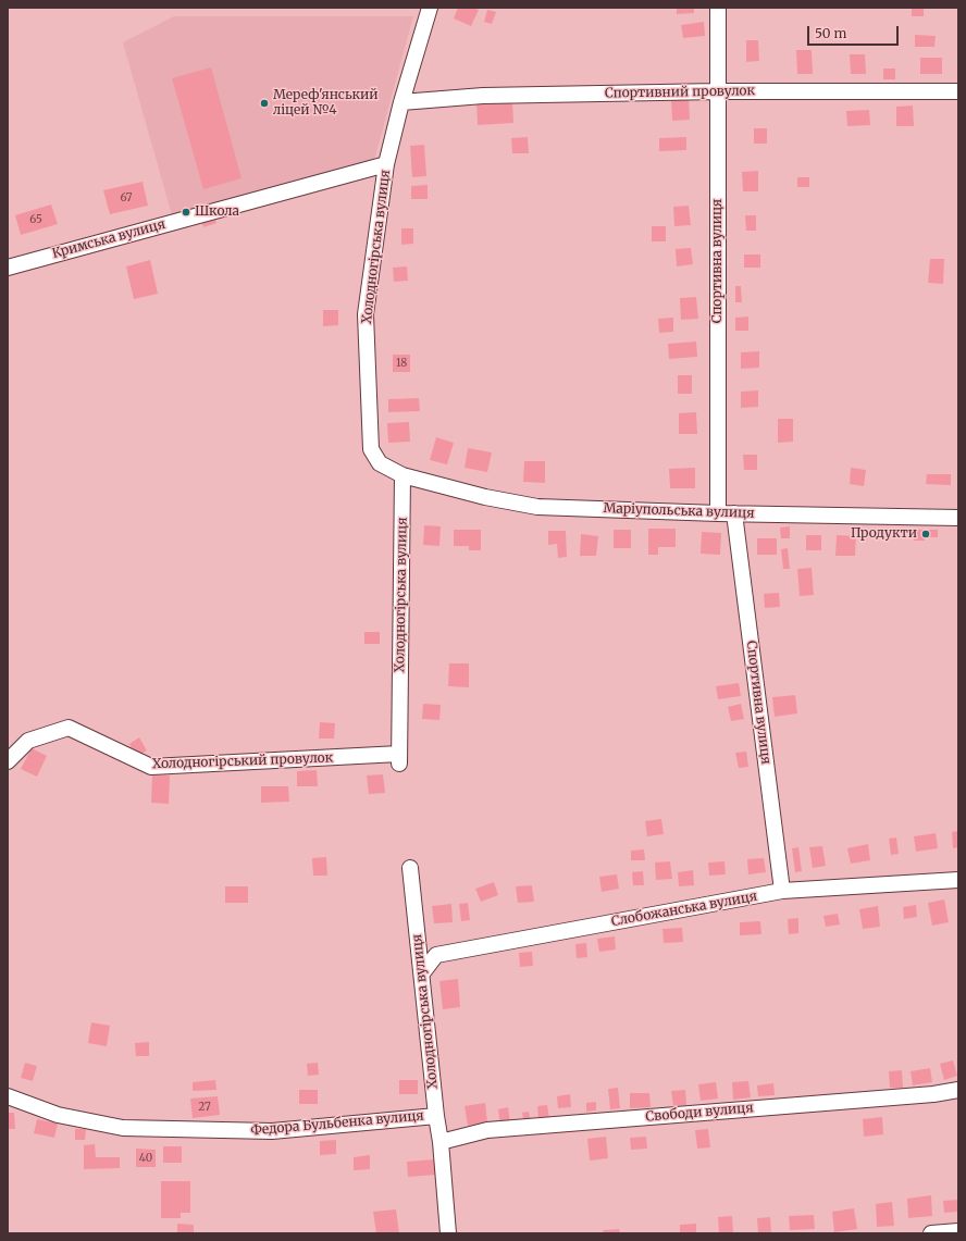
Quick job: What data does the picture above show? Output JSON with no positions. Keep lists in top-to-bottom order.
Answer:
{
  "streets": {
    "street": [
      "Спортивний провулок",
      "Кримська вулиця",
      "Холодногірська вулиця",
      "Спортивна вулиця",
      "Маріупольська вулиця",
      "Холодногірський провулок",
      "Слобожанська вулиця",
      "Свободи вулиця",
      "Федора Бульбенка вулиця"
    ]
  },
  "crossings": [
    ["Спортивний провулок", "Холодногірська вулиця"],
    ["Спортивний провулок", "Спортивна вулиця"],
    ["Кримська вулиця", "Холодногірська вулиця"],
    ["Холодногірська вулиця", "Маріупольська вулиця"],
    ["Холодногірська вулиця", "Холодногірський провулок"],
    ["Холодногірська вулиця", "Слобожанська вулиця"],
    ["Холодногірська вулиця", "Свободи вулиця"],
    ["Холодногірська вулиця", "Федора Бульбенка вулиця"],
    ["Спортивна вулиця", "Маріупольська вулиця"],
    ["Спортивна вулиця", "Слобожанська вулиця"]
  ],
  "places": ["Мереф'янський ліцей №4", "Школа", "Продукти"],
  "house_numbers": [
    "67",
    "65",
    "18",
    "27",
    "40"
  ],
  "scale_bar": "50 m"
}
